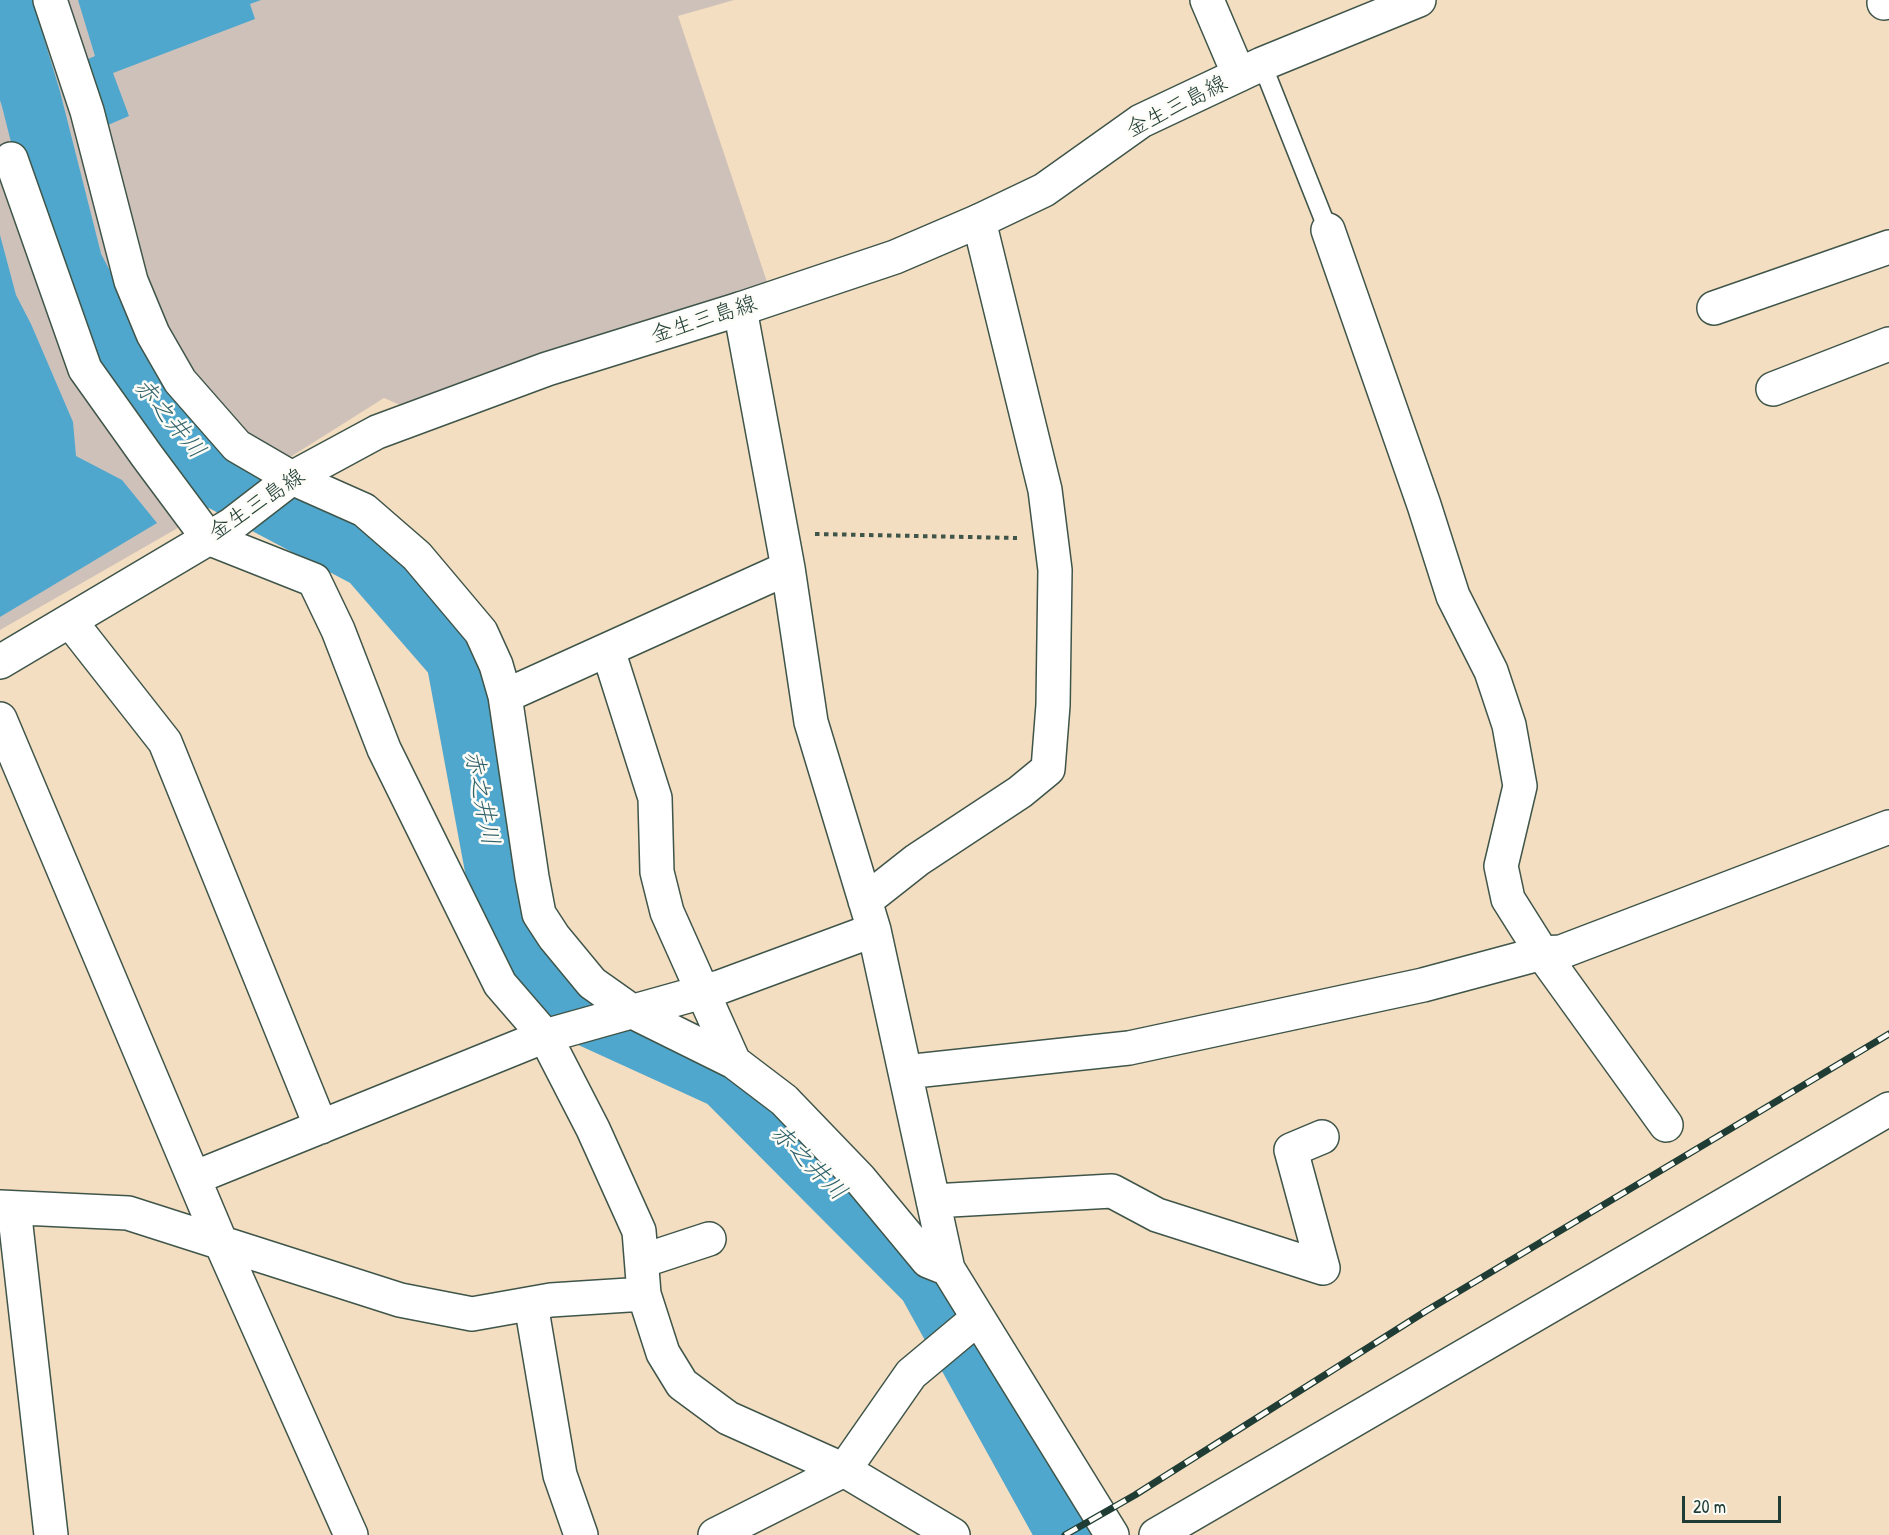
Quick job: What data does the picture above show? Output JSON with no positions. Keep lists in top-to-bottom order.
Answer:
{
  "streets": {
    "street": ["金生三島線"]
  },
  "water": ["赤之井川"],
  "scale_bar": "20 m"
}
